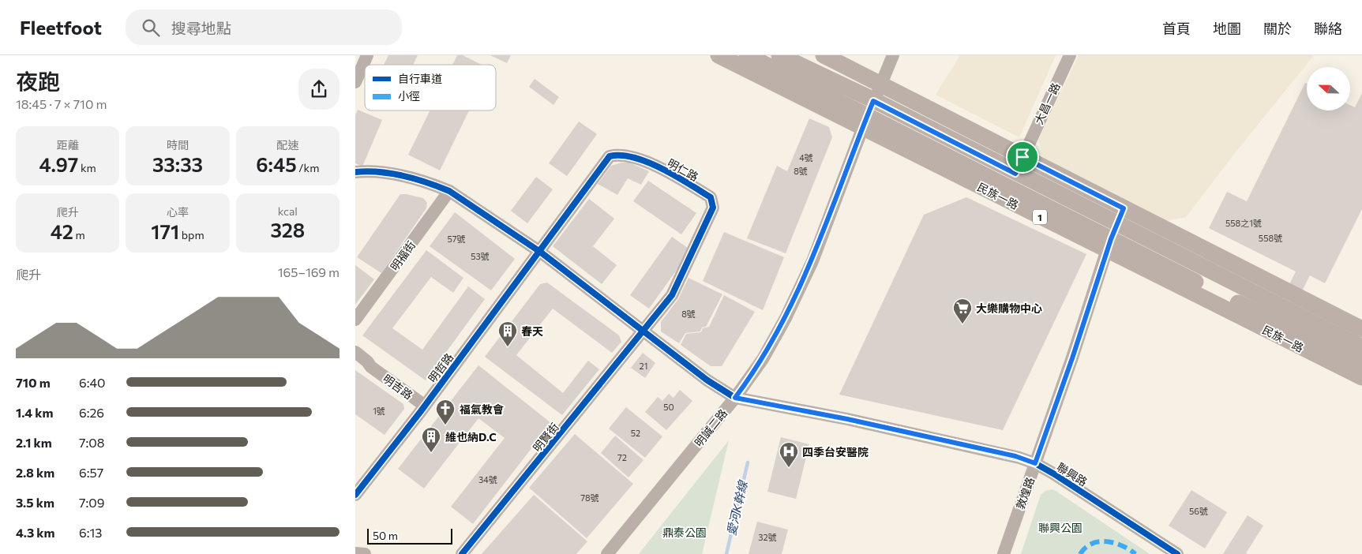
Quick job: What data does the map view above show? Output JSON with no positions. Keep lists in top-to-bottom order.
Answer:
{
  "streets": {
    "main road": ["民族一路", "1"],
    "street": [
      "大昌一路",
      "明仁路",
      "明福街",
      "明哲路",
      "明吉路",
      "明誠二路",
      "明賢街",
      "聯興路",
      "敦煌路"
    ]
  },
  "crossings": [
    ["大昌一路", "民族一路"],
    ["明仁路", "明哲路"],
    ["明仁路", "明賢街"],
    ["民族一路", "明誠二路"],
    ["民族一路", "敦煌路"],
    ["明哲路", "明吉路"],
    ["明誠二路", "聯興路"],
    ["聯興路", "敦煌路"]
  ],
  "water": ["愛河K幹線"],
  "parks": ["聯興公園", "鼎泰公園"],
  "places": {
    "supermarket": ["大樂購物中心"],
    "building": ["春天", "維也納D.C"],
    "church": ["福氣教會"],
    "hospital": ["四季台安醫院"]
  },
  "house_numbers": [
    "4號",
    "8號",
    "558之1號",
    "558號",
    "57號",
    "53號",
    "8號",
    "21",
    "50",
    "1號",
    "52",
    "72",
    "34號",
    "78號",
    "56號",
    "32號"
  ],
  "legend": ["自行車道", "小徑"],
  "scale_bar": "50 m",
  "north": "left",
  "page": {
    "header": "Fleetfoot",
    "search": "搜尋地點",
    "nav": [
      "首頁",
      "地圖",
      "關於",
      "聯絡"
    ],
    "heading": ["夜跑", "18:45 · 7 × 710 m"],
    "stats": [
      ["距離", "4.97 km"],
      ["時間", "33:33"],
      ["配速", "6:45 /km"],
      ["爬升", "42 m"],
      ["心率", "171 bpm"],
      ["kcal", "328"]
    ],
    "chart": ["爬升", "165–169 m"],
    "list": [
      {
        "name": "710 m",
        "note": "6:40"
      },
      {
        "name": "1.4 km",
        "note": "6:26"
      },
      {
        "name": "2.1 km",
        "note": "7:08"
      },
      {
        "name": "2.8 km",
        "note": "6:57"
      },
      {
        "name": "3.5 km",
        "note": "7:09"
      },
      {
        "name": "4.3 km",
        "note": "6:13"
      }
    ],
    "scale": "50 m"
  }
}
